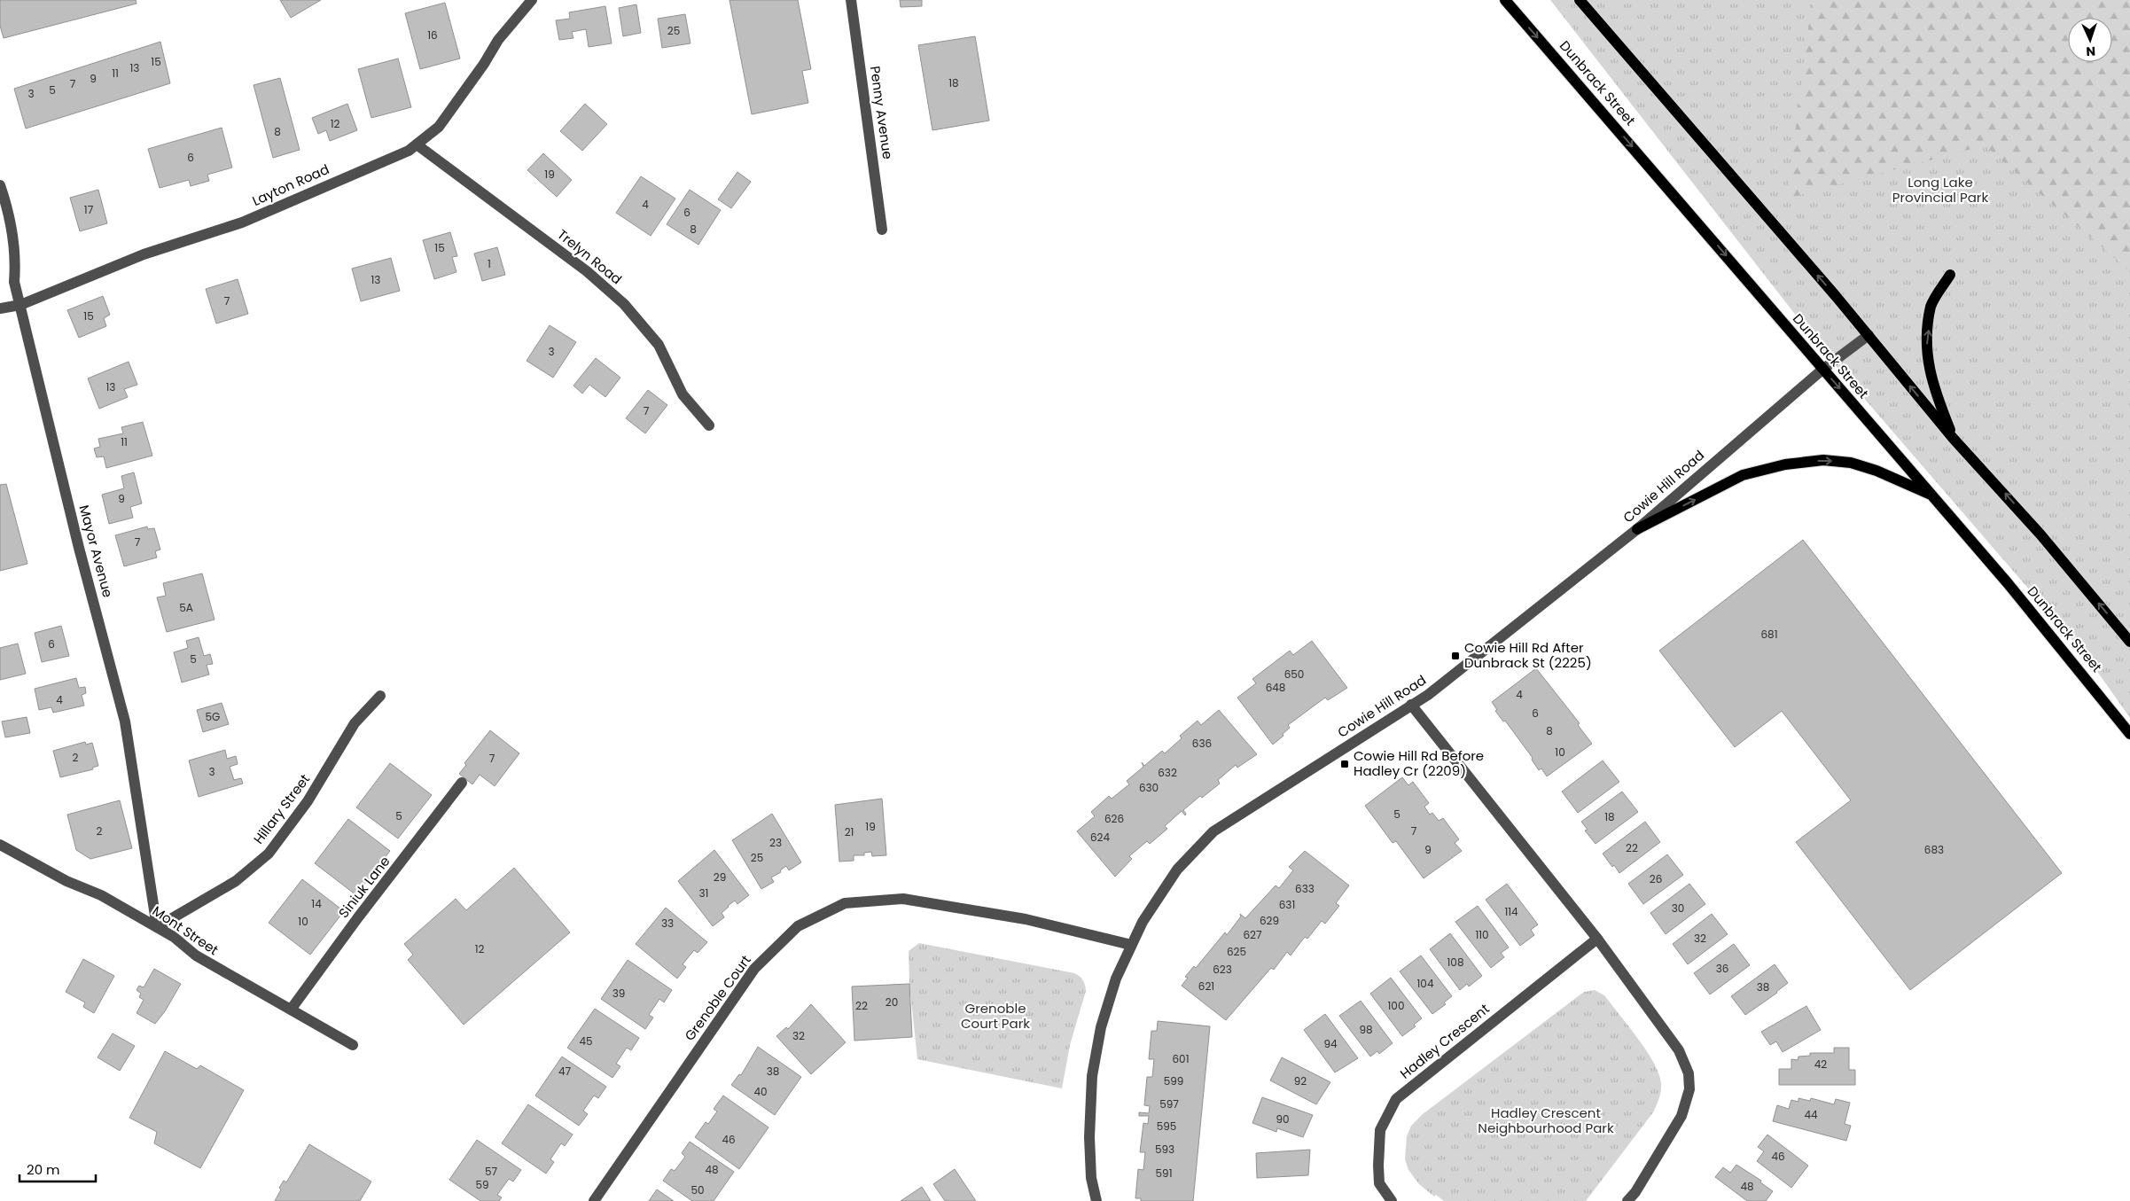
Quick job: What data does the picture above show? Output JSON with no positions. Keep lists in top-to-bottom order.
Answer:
{
  "streets": {
    "main road": ["Dunbrack Street"],
    "street": [
      "Penny Avenue",
      "Layton Road",
      "Trelyn Road",
      "Cowie Hill Road",
      "Mayor Avenue",
      "Hillary Street",
      "Siniuk Lane",
      "Mont Street",
      "Grenoble Court",
      "Hadley Crescent"
    ]
  },
  "crossings": [
    ["Dunbrack Street", "Cowie Hill Road"],
    ["Layton Road", "Trelyn Road"],
    ["Layton Road", "Mayor Avenue"],
    ["Cowie Hill Road", "Grenoble Court"],
    ["Mayor Avenue", "Hillary Street"],
    ["Mayor Avenue", "Mont Street"],
    ["Hillary Street", "Mont Street"],
    ["Siniuk Lane", "Mont Street"]
  ],
  "parks": ["Long Lake Provincial Park", "Grenoble Court Park", "Hadley Crescent Neighbourhood Park"],
  "places": {
    "transit": ["Cowie Hill Rd After Dunbrack St (2225)", "Cowie Hill Rd Before Hadley Cr (2209)"]
  },
  "house_numbers": [
    "25",
    "16",
    "15",
    "13",
    "11",
    "9",
    "18",
    "7",
    "5",
    "3",
    "12",
    "8",
    "6",
    "19",
    "4",
    "17",
    "6",
    "8",
    "15",
    "1",
    "13",
    "7",
    "15",
    "3",
    "13",
    "7",
    "11",
    "9",
    "7",
    "5A",
    "681",
    "6",
    "5",
    "650",
    "648",
    "4",
    "4",
    "6",
    "5G",
    "8",
    "636",
    "10",
    "2",
    "7",
    "3",
    "632",
    "630",
    "5",
    "5",
    "18",
    "626",
    "19",
    "2",
    "7",
    "21",
    "624",
    "23",
    "22",
    "9",
    "683",
    "25",
    "29",
    "26",
    "633",
    "31",
    "14",
    "631",
    "30",
    "114",
    "629",
    "10",
    "33",
    "627",
    "110",
    "32",
    "12",
    "625",
    "108",
    "36",
    "623",
    "104",
    "621",
    "38",
    "39",
    "20",
    "22",
    "100",
    "98",
    "32",
    "45",
    "94",
    "601",
    "42",
    "47",
    "38",
    "599",
    "92",
    "40",
    "597",
    "44",
    "90",
    "595",
    "46",
    "593",
    "46",
    "48",
    "57",
    "591",
    "59",
    "48",
    "50"
  ],
  "scale_bar": "20 m",
  "north": "bottom"
}
